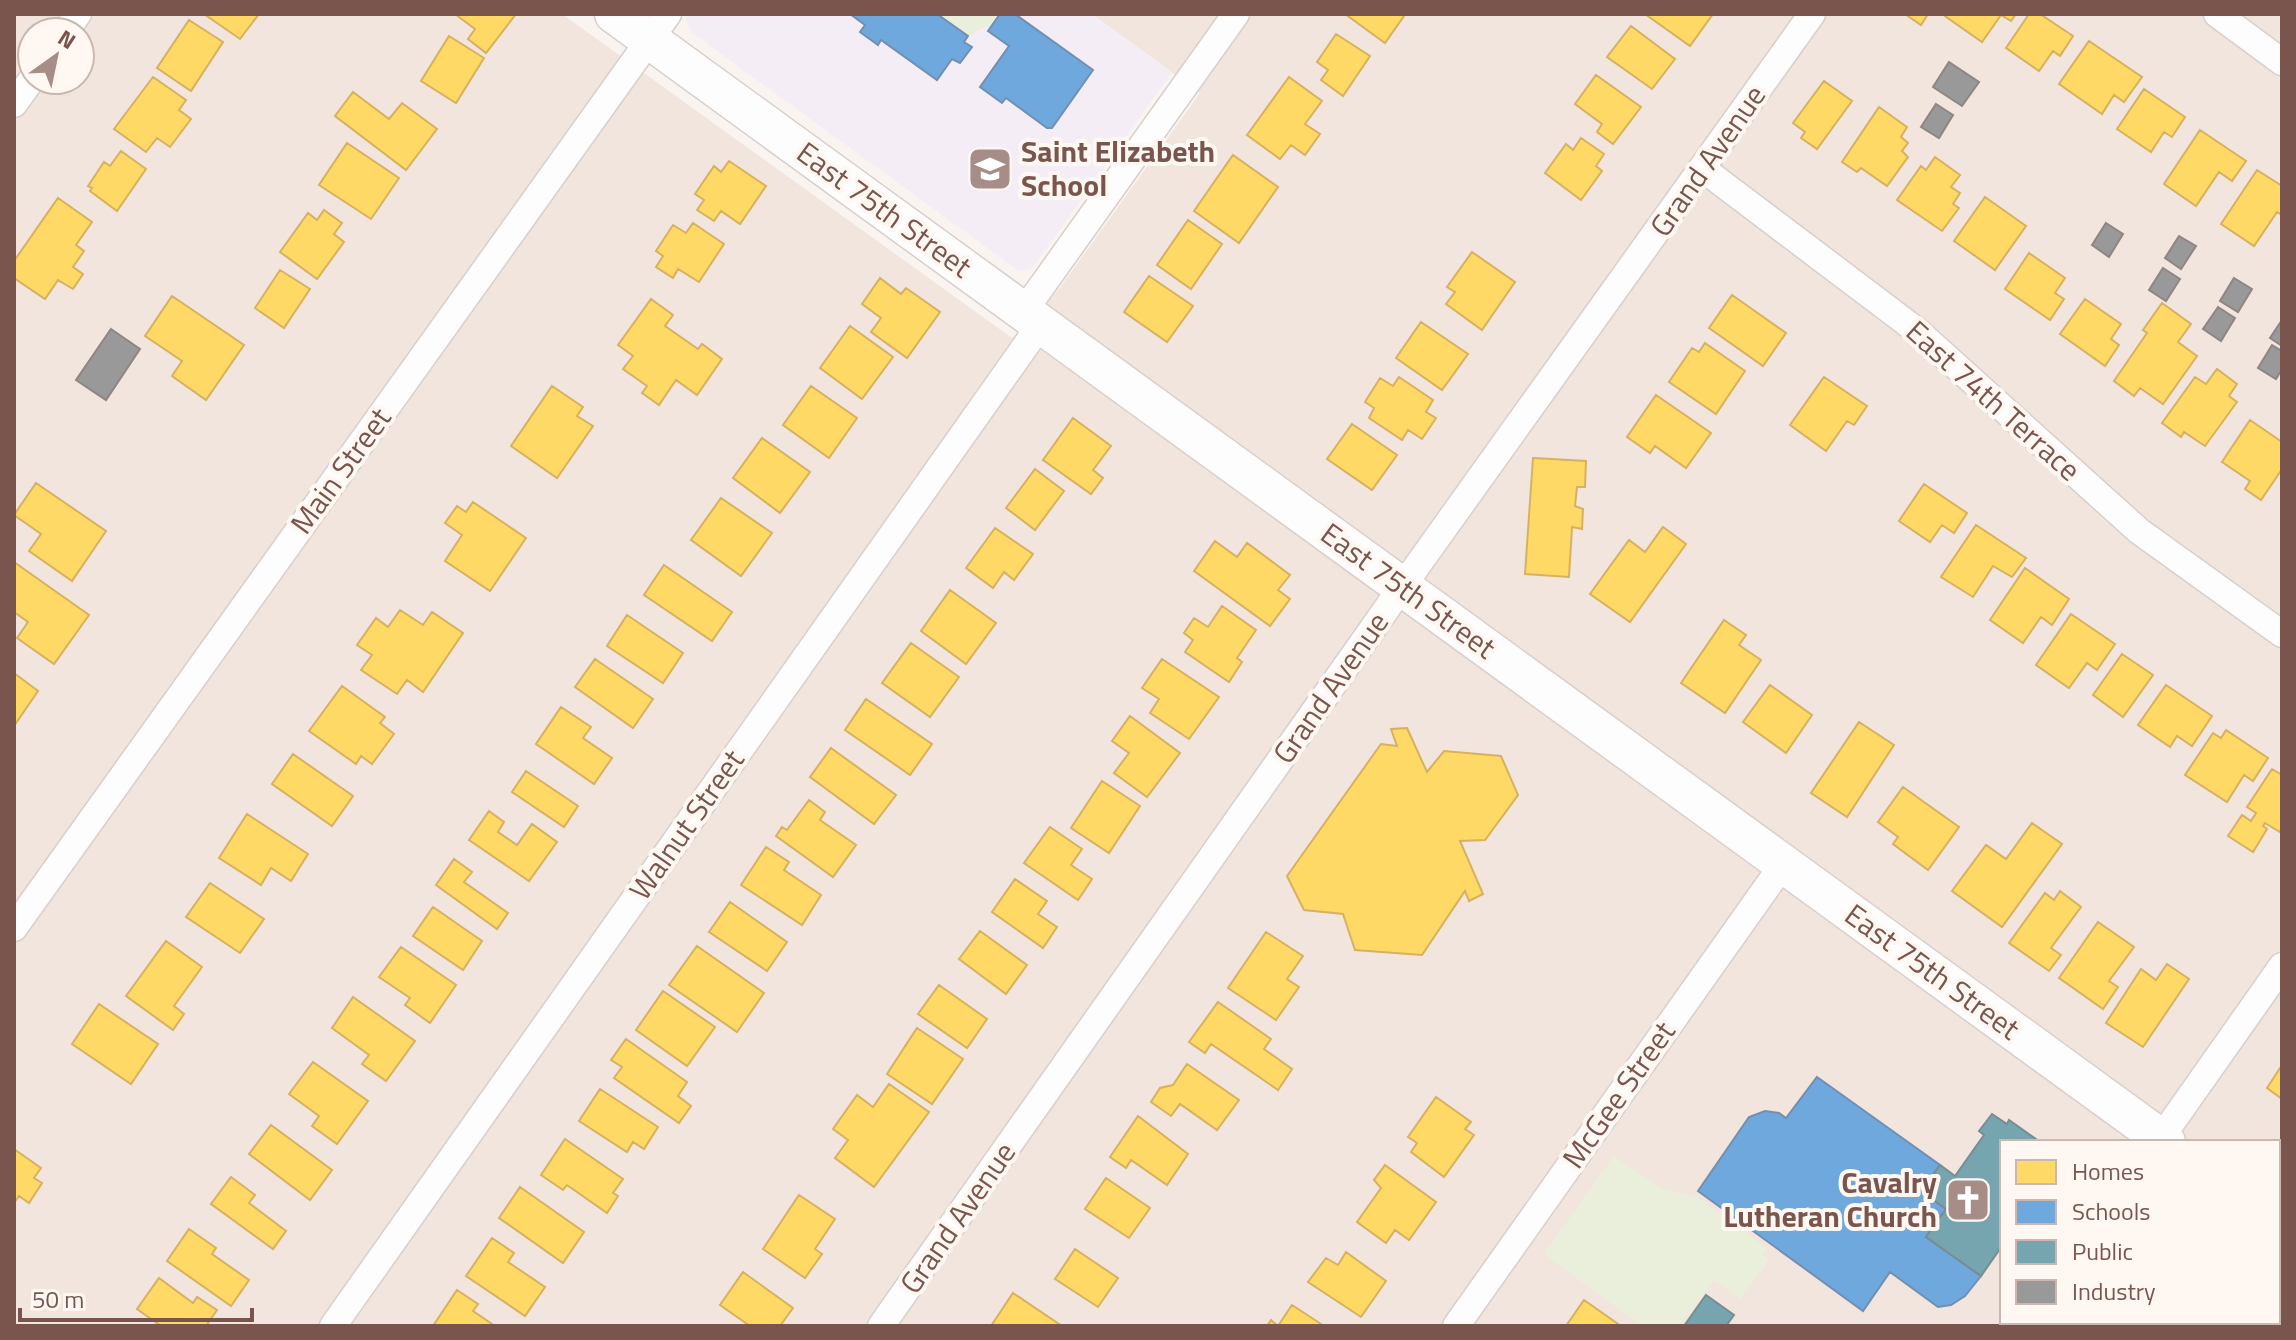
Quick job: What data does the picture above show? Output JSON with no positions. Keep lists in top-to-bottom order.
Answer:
{
  "streets": {
    "main road": ["East 75th Street"],
    "street": [
      "Grand Avenue",
      "East 74th Terrace",
      "Main Street",
      "Walnut Street",
      "McGee Street"
    ]
  },
  "crossings": [
    ["Grand Avenue", "East 75th Street"],
    ["Grand Avenue", "East 74th Terrace"],
    ["East 75th Street", "Main Street"],
    ["East 75th Street", "Walnut Street"],
    ["East 75th Street", "McGee Street"]
  ],
  "places": {
    "school or university": ["Saint Elizabeth School"],
    "church": ["Cavalry Lutheran Church"]
  },
  "legend": [
    "Homes",
    "Schools",
    "Public",
    "Industry"
  ],
  "scale_bar": "50 m",
  "north": "top right"
}
